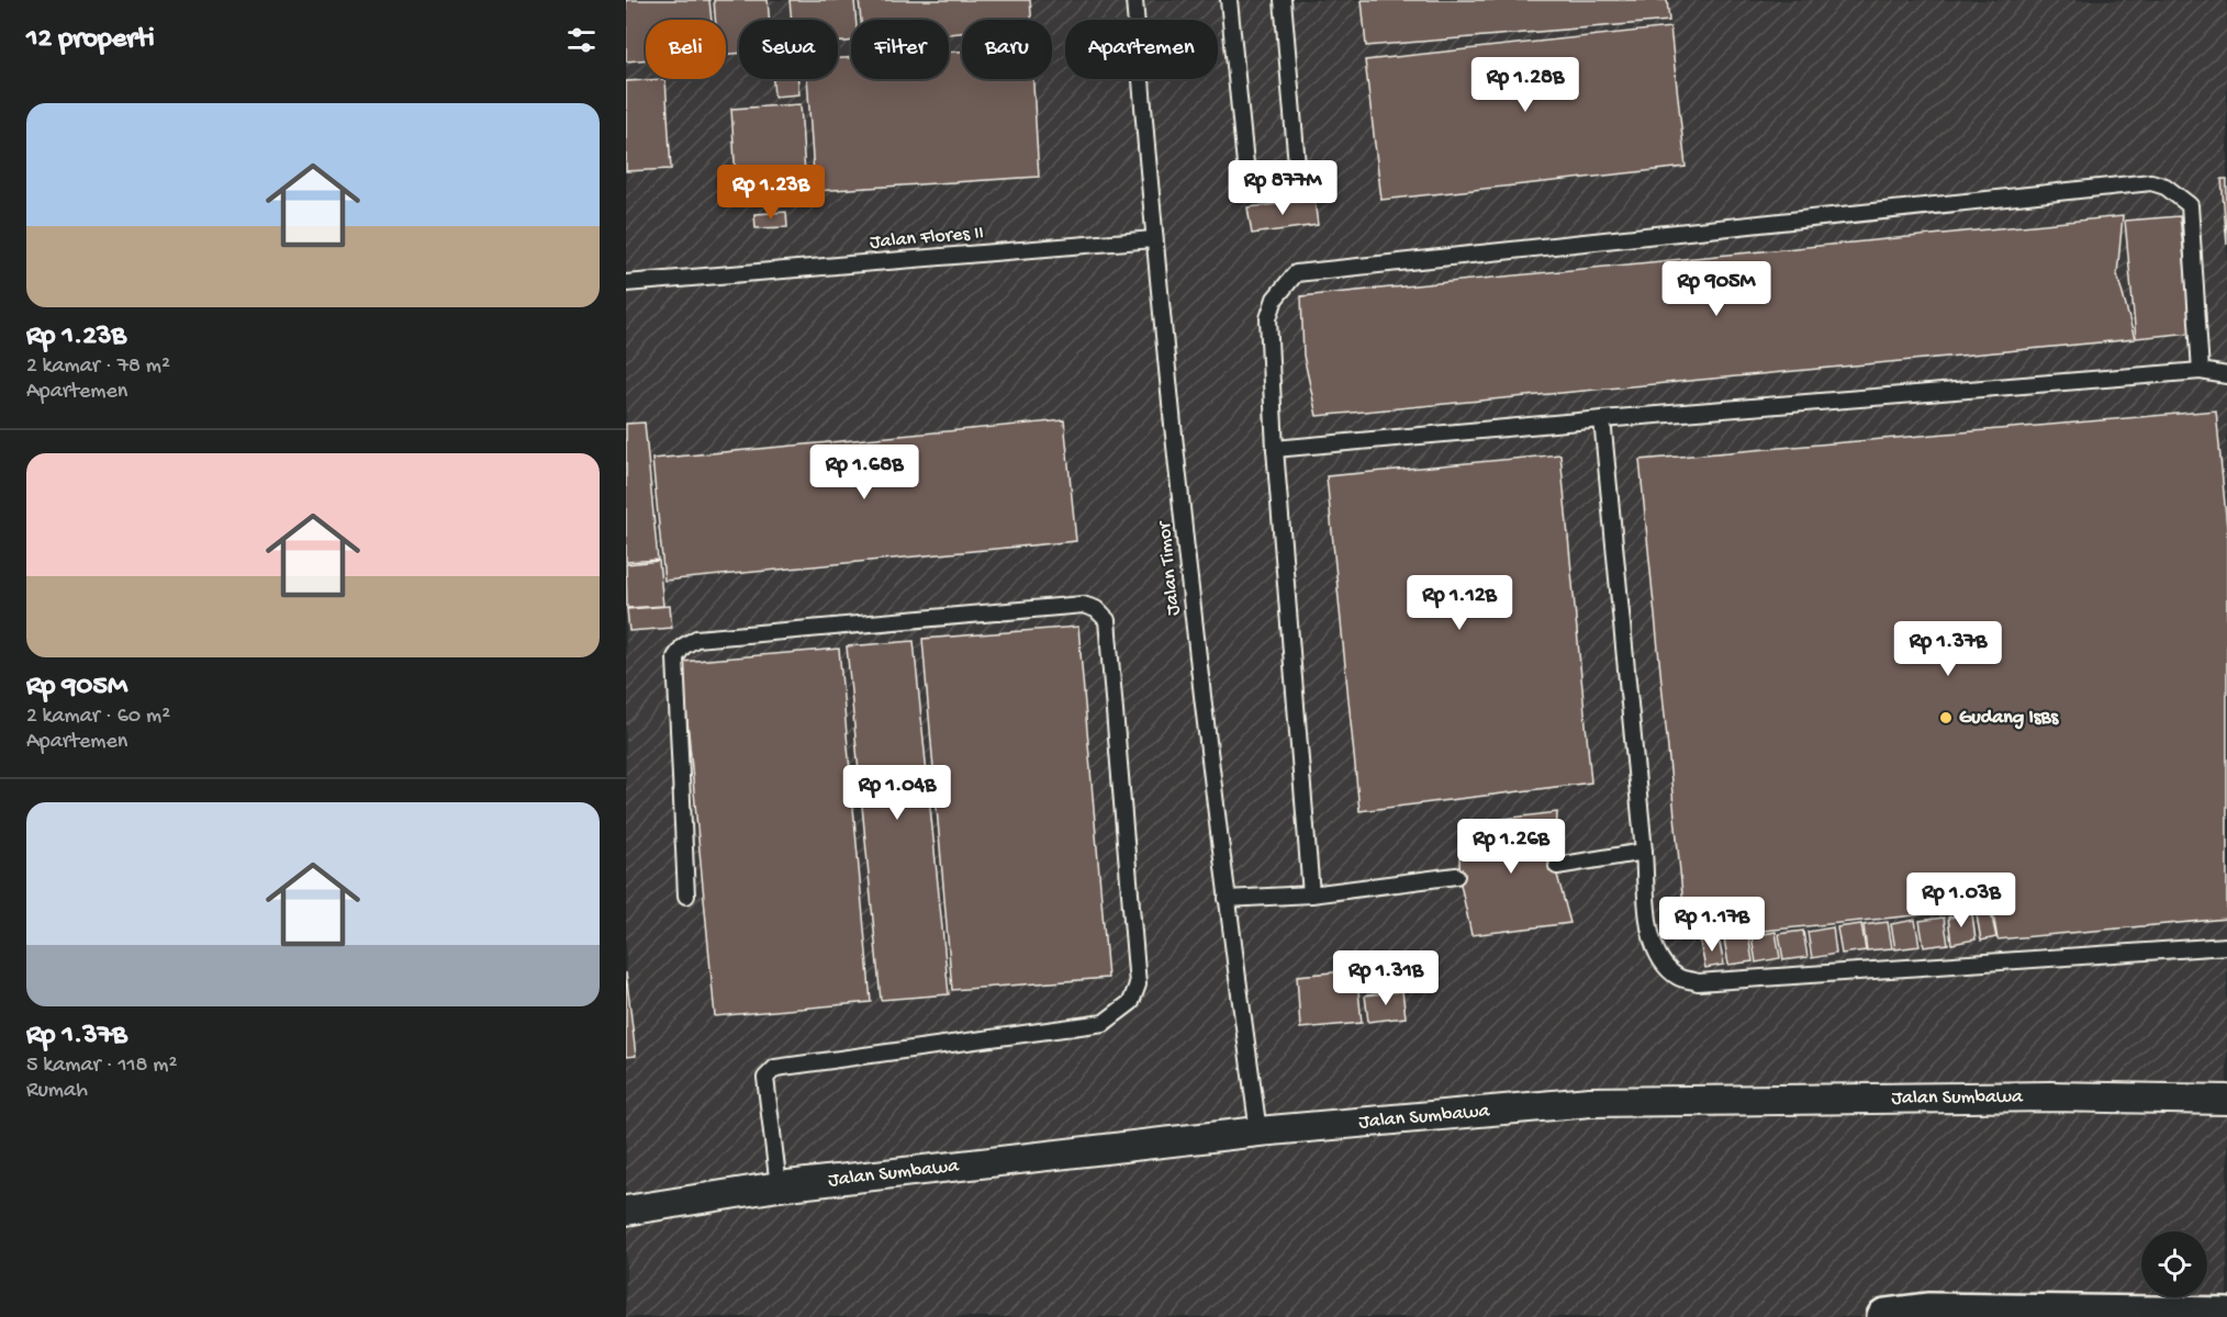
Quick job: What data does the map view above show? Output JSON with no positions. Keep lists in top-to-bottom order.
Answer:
{
  "streets": {
    "street": ["Jalan Sumbawa"],
    "lane": ["Jalan Flores II", "Jalan Timor"]
  },
  "crossings": [
    ["Jalan Flores II", "Jalan Timor"],
    ["Jalan Timor", "Jalan Sumbawa"]
  ],
  "places": ["Gudang IsBs"],
  "page": {
    "heading": "12 properti",
    "chip": [
      "Beli",
      "Sewa",
      "Filter",
      "Baru",
      "Apartemen"
    ],
    "price": [
      "Rp 1.28B",
      "Rp 877M",
      "Rp 1.23B",
      "Rp 905M",
      "Rp 1.68B",
      "Rp 1.12B",
      "Rp 1.37B",
      "Rp 1.04B",
      "Rp 1.26B",
      "Rp 1.03B",
      "Rp 1.17B",
      "Rp 1.31B"
    ],
    "list": [
      {
        "name": "Rp 1.23B",
        "note": "2 kamar · 78 m² · Apartemen"
      },
      {
        "name": "Rp 905M",
        "note": "2 kamar · 60 m² · Apartemen"
      },
      {
        "name": "Rp 1.37B",
        "note": "5 kamar · 118 m² · Rumah"
      }
    ]
  }
}
